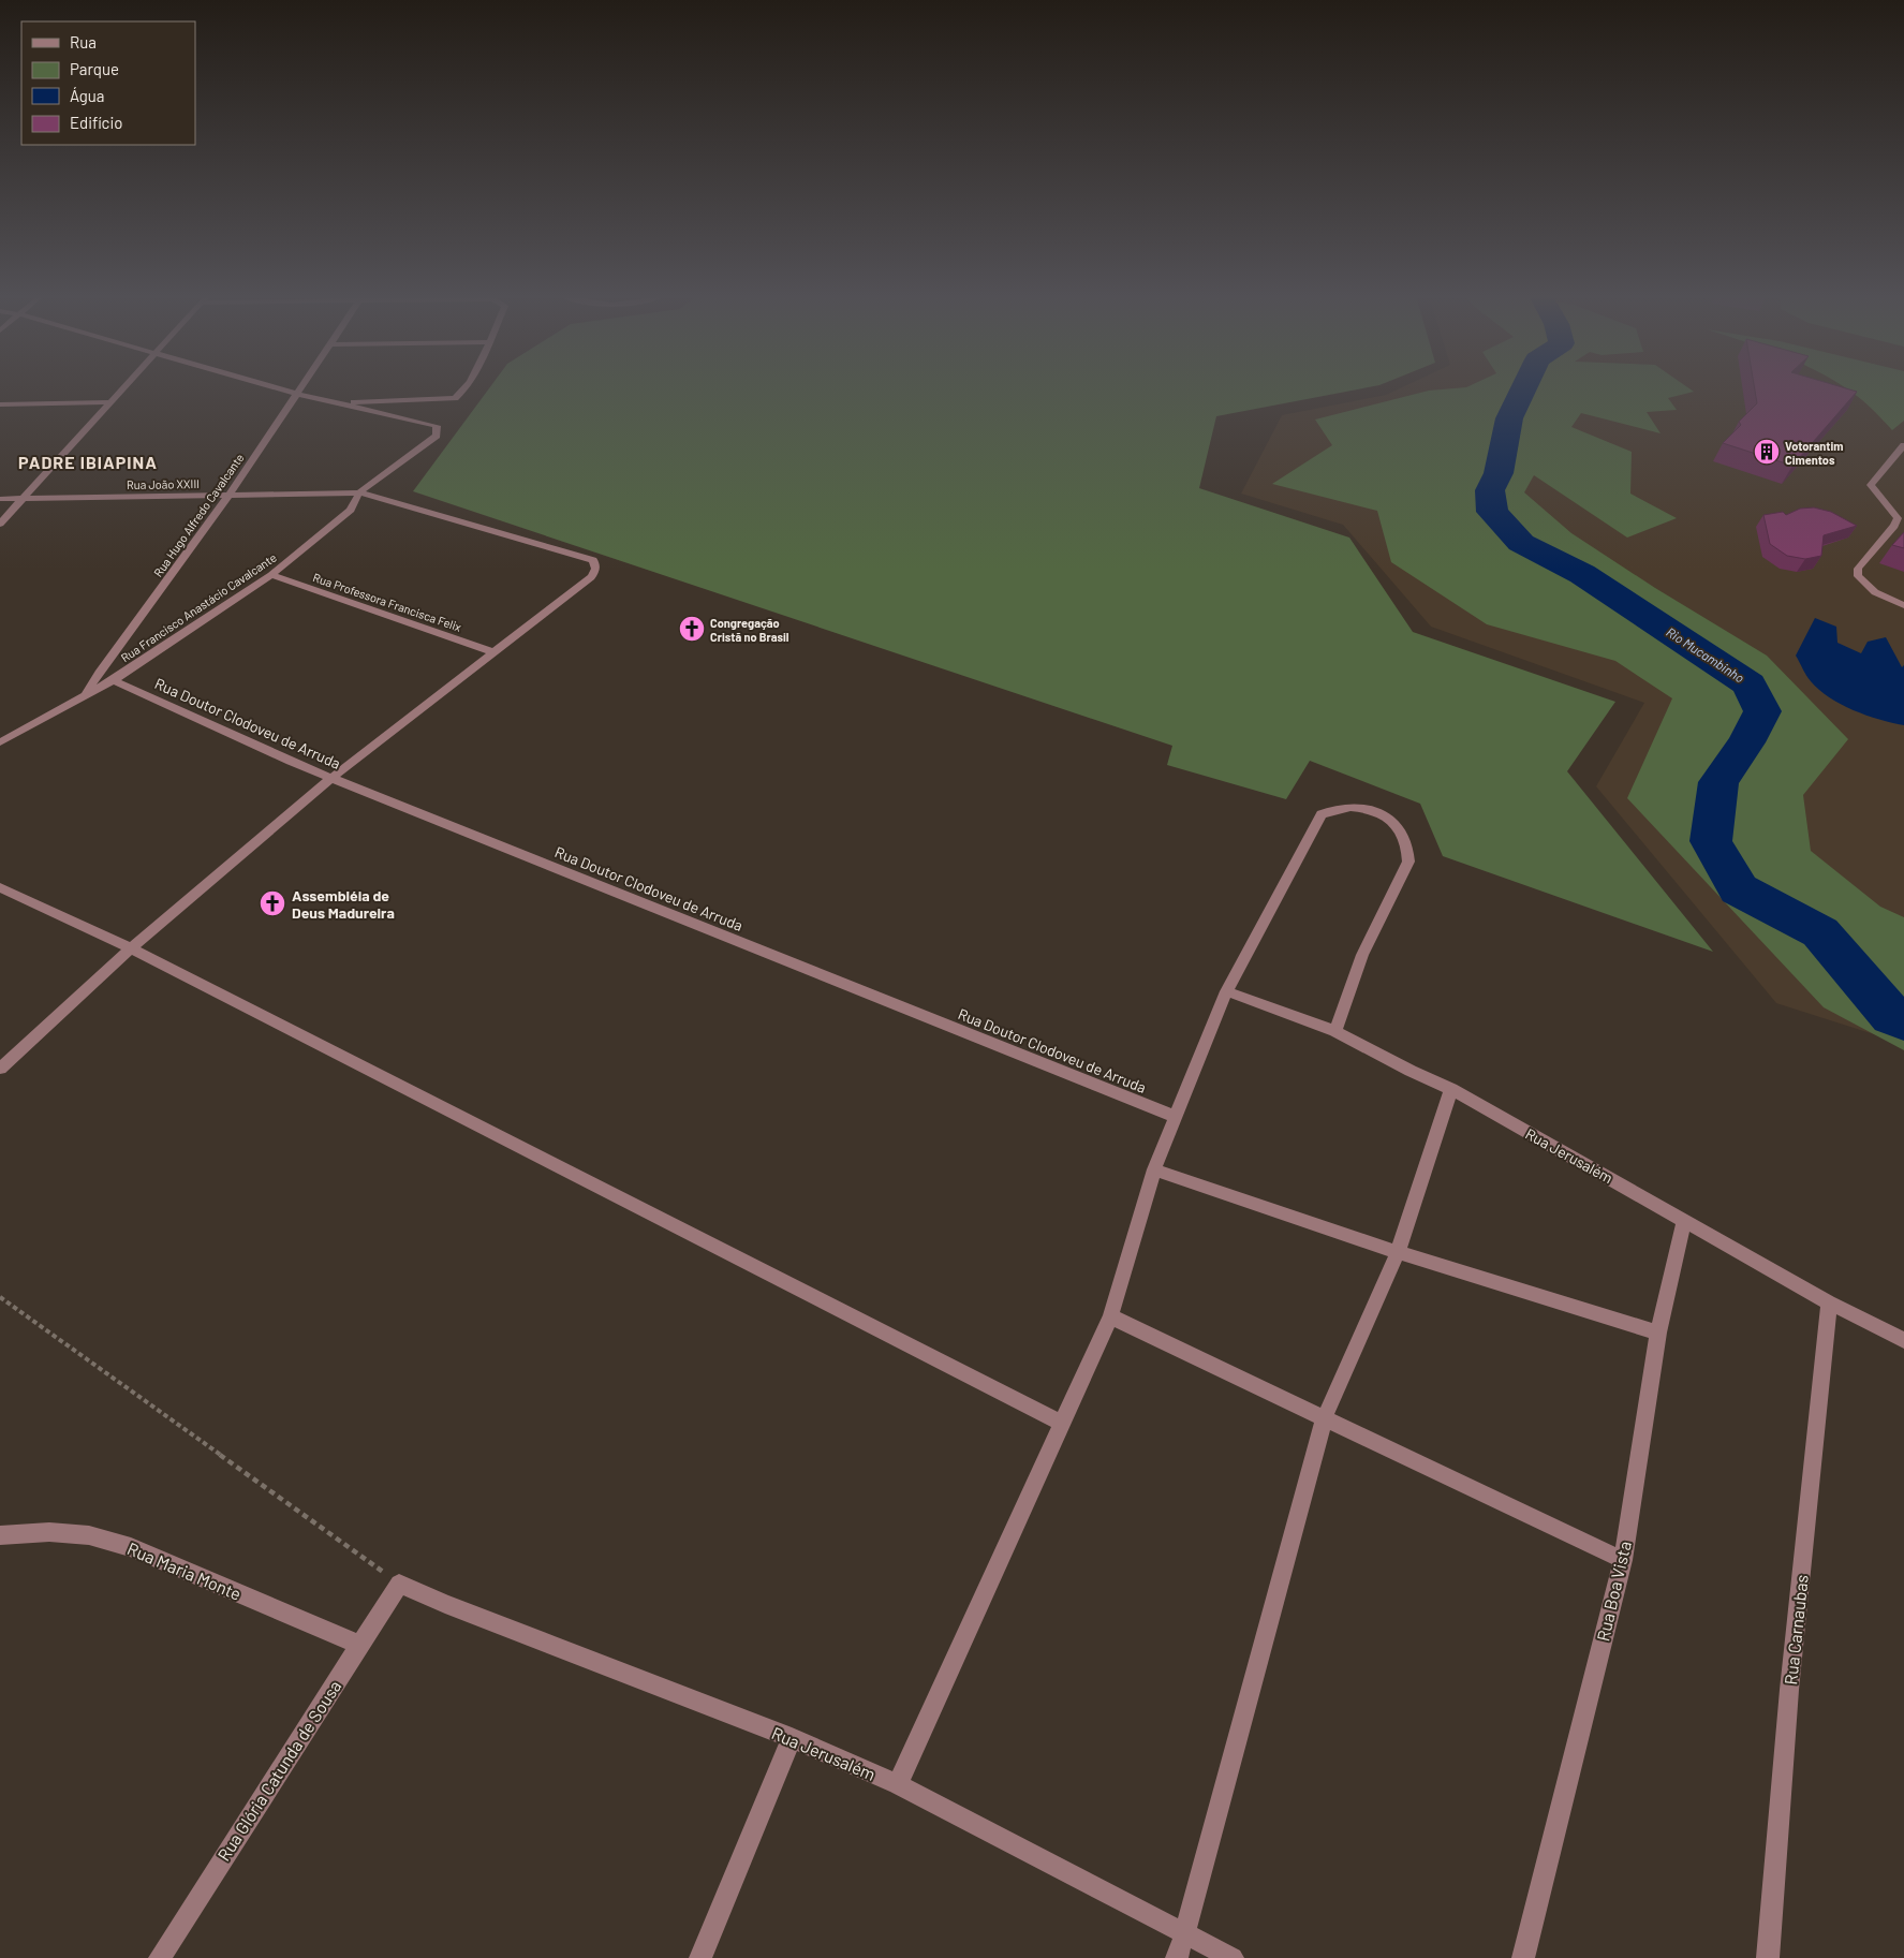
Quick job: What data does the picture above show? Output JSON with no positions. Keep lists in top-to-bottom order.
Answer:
{
  "streets": {
    "street": [
      "Rua João XXIII",
      "Rua Hugo Alfredo Cavalcante",
      "Rua Professora Francisca Felix",
      "Rua Francisco Anastácio Cavalcante",
      "Rua Doutor Clodoveu de Arruda",
      "Rua Jerusalém",
      "Rua Maria Monte",
      "Rua Boa Vista",
      "Rua Carnaubas",
      "Rua Glória Catunda de Sousa"
    ]
  },
  "crossings": [
    ["Rua João XXIII", "Rua Hugo Alfredo Cavalcante"],
    ["Rua João XXIII", "Rua Professora Francisca Felix"],
    ["Rua João XXIII", "Rua Francisco Anastácio Cavalcante"],
    ["Rua Hugo Alfredo Cavalcante", "Rua Francisco Anastácio Cavalcante"],
    ["Rua Professora Francisca Felix", "Rua Francisco Anastácio Cavalcante"],
    ["Rua Francisco Anastácio Cavalcante", "Rua Doutor Clodoveu de Arruda"],
    ["Rua Jerusalém", "Rua Boa Vista"],
    ["Rua Jerusalém", "Rua Carnaubas"],
    ["Rua Jerusalém", "Rua Glória Catunda de Sousa"],
    ["Rua Maria Monte", "Rua Glória Catunda de Sousa"]
  ],
  "districts": ["PADRE IBIAPINA"],
  "water": ["Rio Mucambinho"],
  "places": {
    "building": ["Votorantim Cimentos"],
    "church": ["Congregação Cristã no Brasil", "Assembléia de Deus Madureira"]
  },
  "legend": [
    "Rua",
    "Parque",
    "Água",
    "Edifício"
  ]
}
